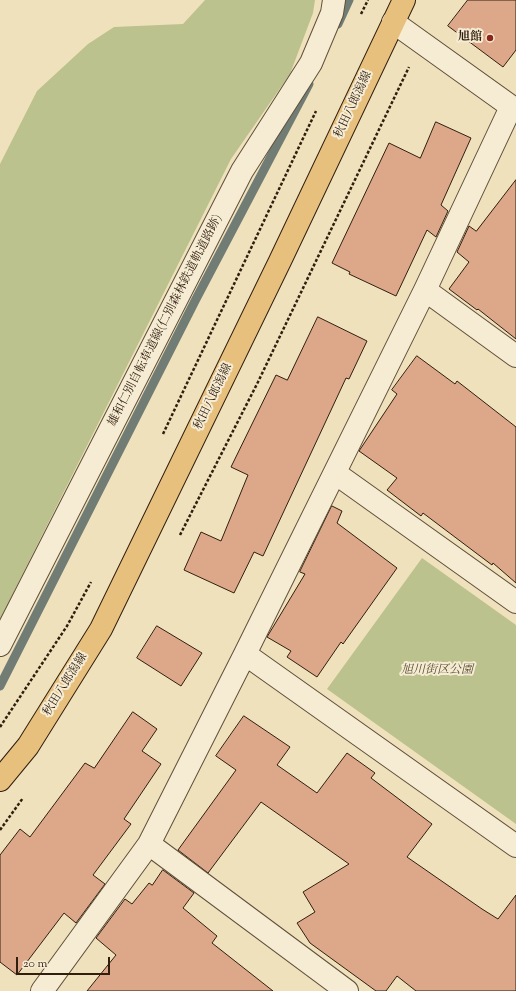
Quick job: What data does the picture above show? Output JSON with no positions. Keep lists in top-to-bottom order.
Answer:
{
  "streets": {
    "main road": ["秋田八郎潟線"],
    "street": ["雄和仁別自転車道線(仁別森林鉄道軌道路跡)"]
  },
  "parks": ["旭川街区公園"],
  "places": ["旭館"],
  "scale_bar": "20 m"
}
